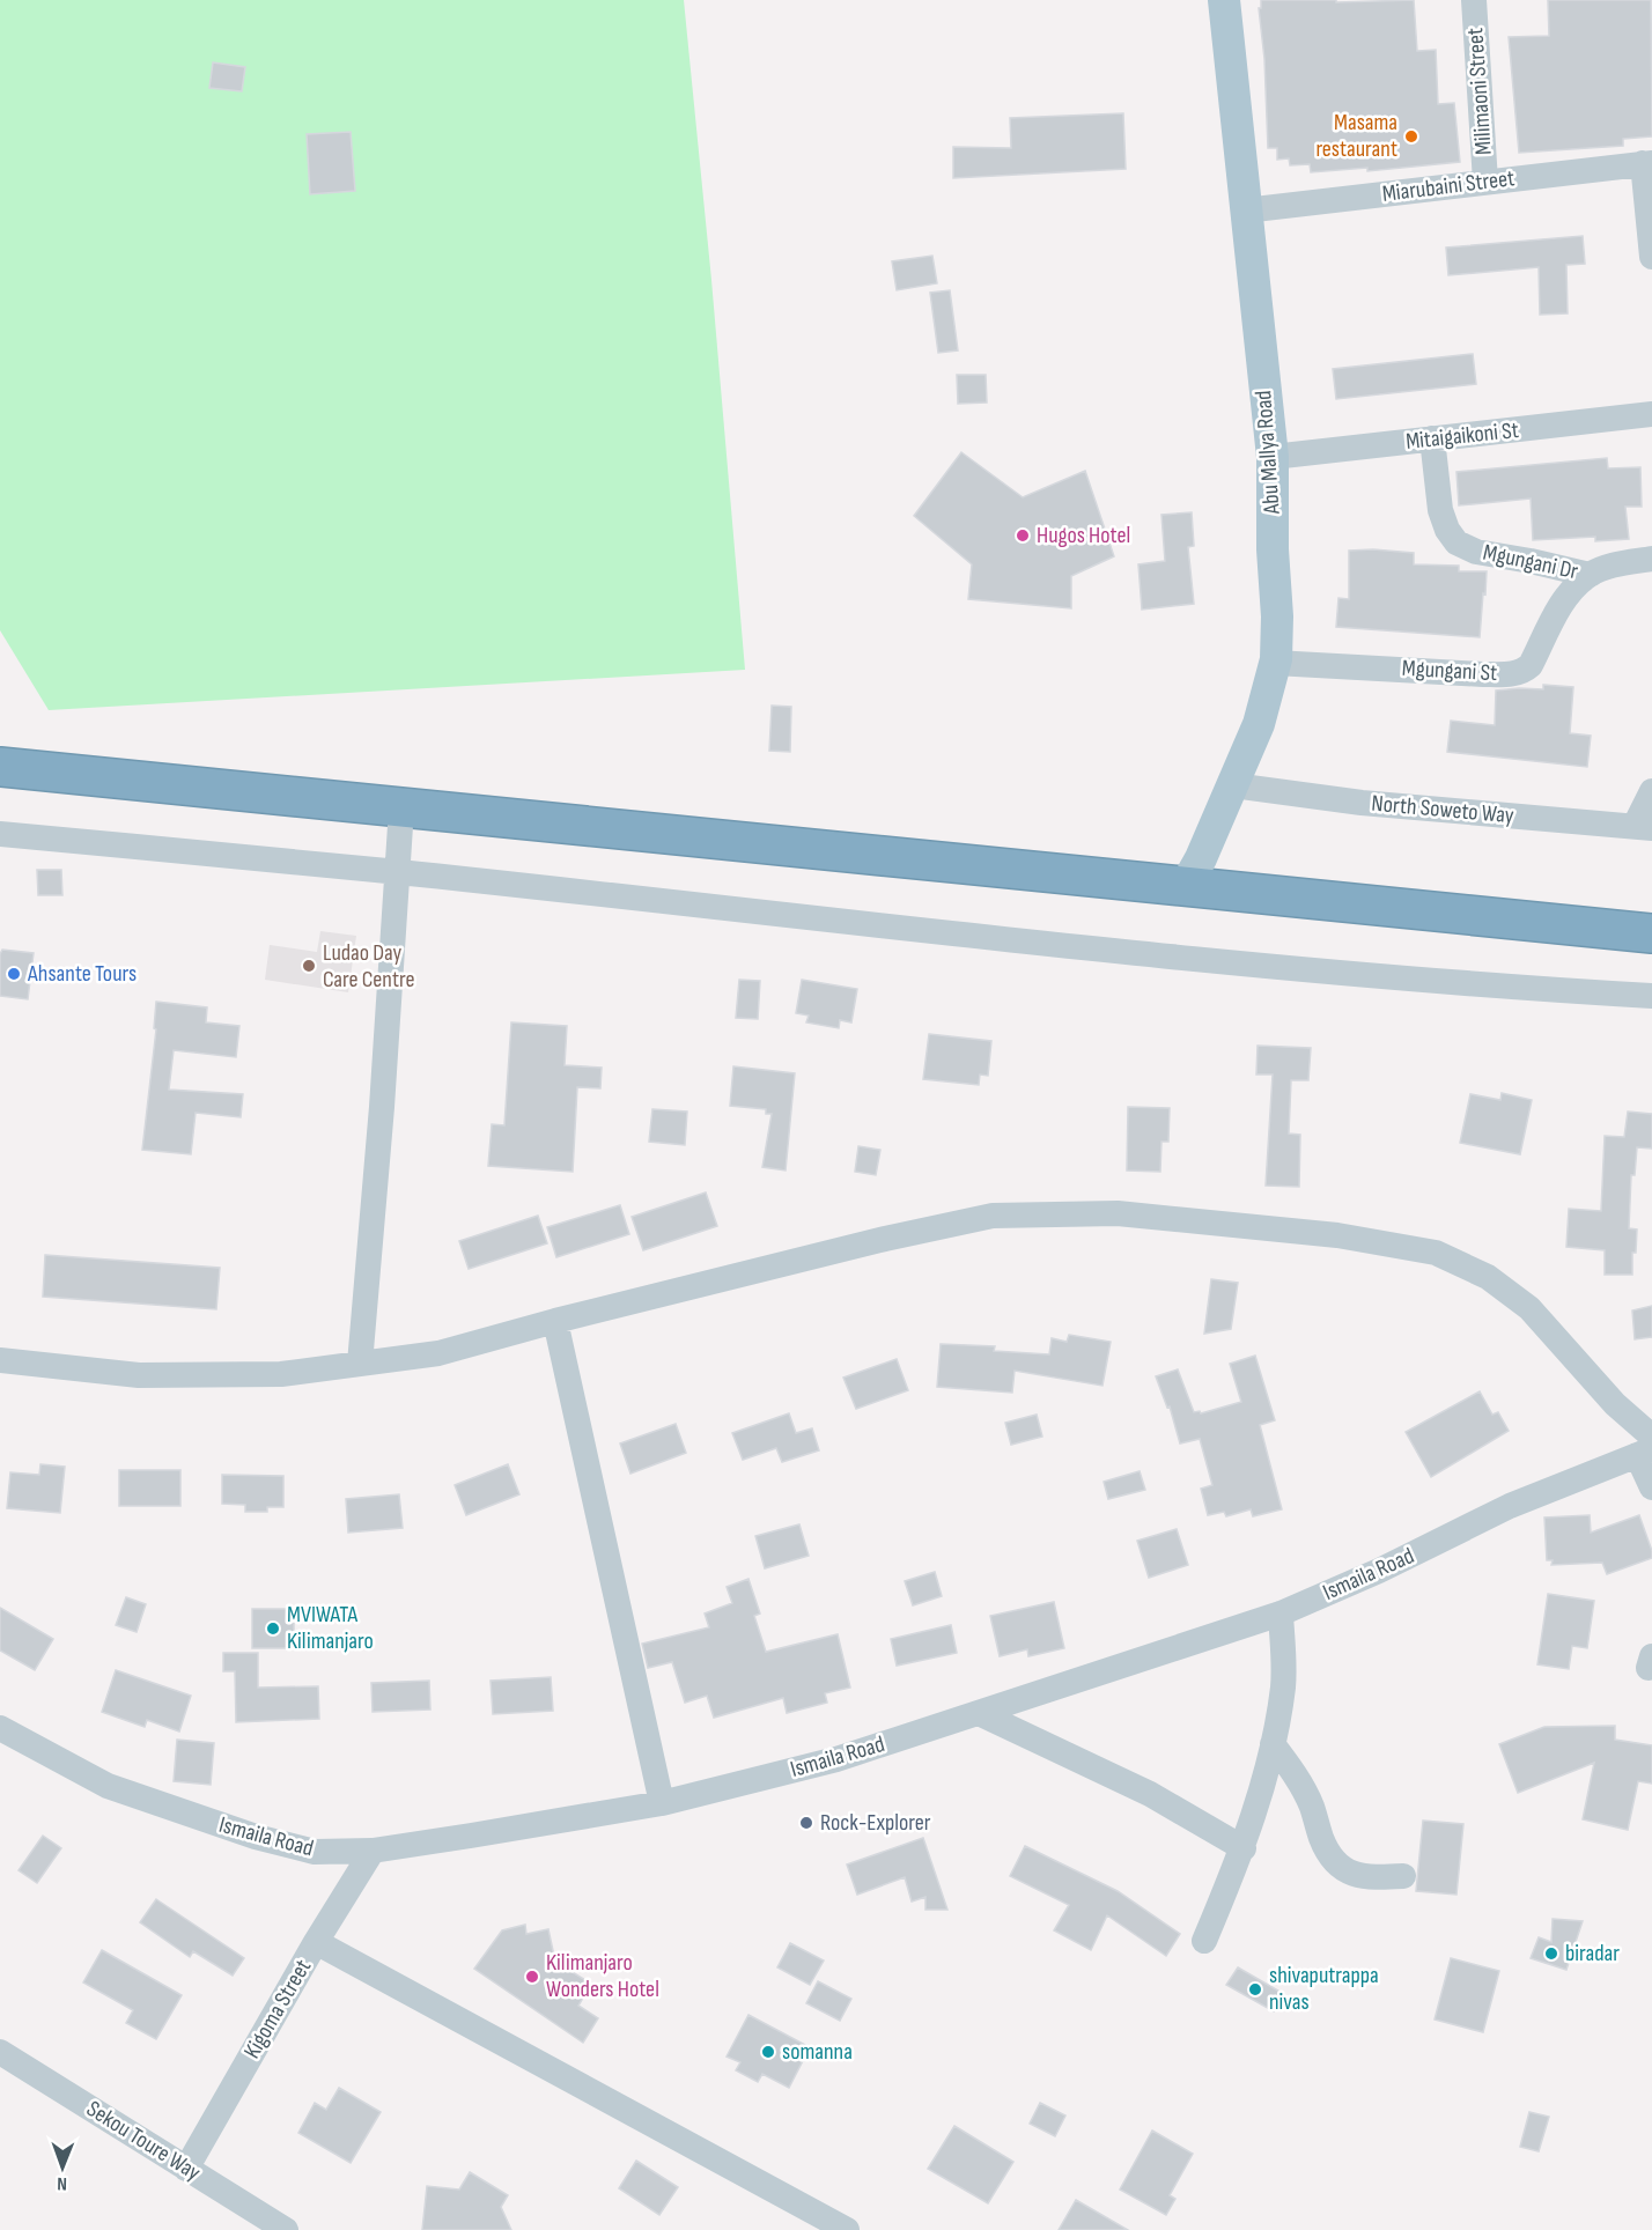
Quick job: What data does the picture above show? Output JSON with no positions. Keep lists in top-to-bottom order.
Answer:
{
  "streets": {
    "main road": ["Abu Mallya Road"],
    "street": [
      "Milimaoni Street",
      "Miarubaini Street",
      "Mitaigaikoni St",
      "Mgungani Dr",
      "Mgungani St",
      "North Soweto Way",
      "Ismaila Road",
      "Kigoma Street",
      "Sekou Toure Way"
    ]
  },
  "crossings": [
    ["Milimaoni Street", "Miarubaini Street"],
    ["Miarubaini Street", "Abu Mallya Road"],
    ["Mitaigaikoni St", "Abu Mallya Road"],
    ["Mitaigaikoni St", "Mgungani Dr"],
    ["Abu Mallya Road", "Mgungani St"],
    ["Abu Mallya Road", "North Soweto Way"],
    ["Mgungani Dr", "Mgungani St"],
    ["Ismaila Road", "Kigoma Street"],
    ["Kigoma Street", "Sekou Toure Way"]
  ],
  "places": [
    "Masama restaurant",
    "Hugos Hotel",
    "Ludao Day Care Centre",
    "Ahsante Tours",
    "MVIWATA Kilimanjaro",
    "Rock-Explorer",
    "biradar",
    "Kilimanjaro Wonders Hotel",
    "shivaputrappa nivas",
    "somanna"
  ],
  "north": "bottom"
}
